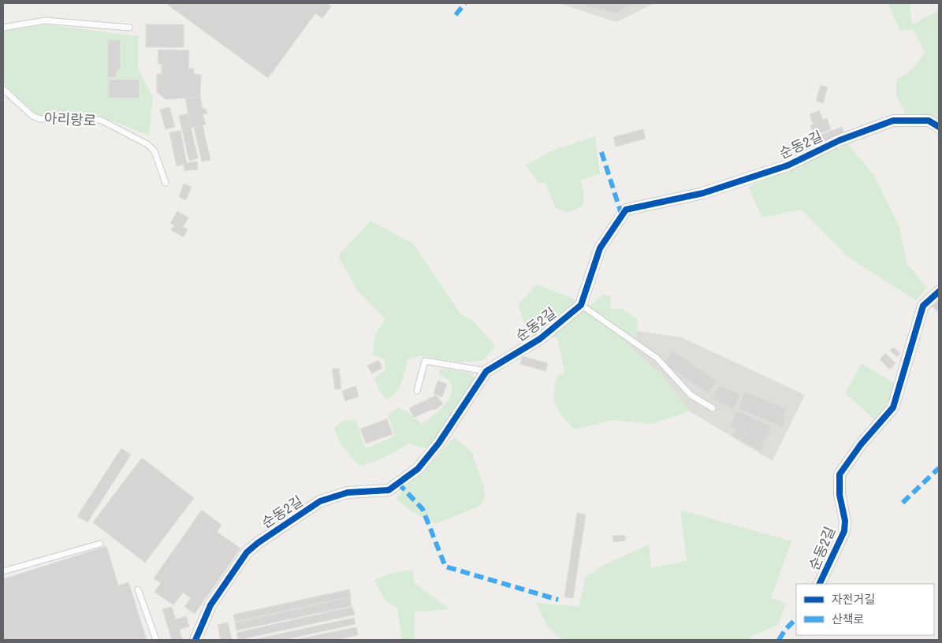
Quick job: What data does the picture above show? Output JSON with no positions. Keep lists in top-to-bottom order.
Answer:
{
  "streets": {
    "street": ["순동2길"],
    "lane": ["아리랑로"]
  },
  "legend": ["자전거길", "산책로"]
}
